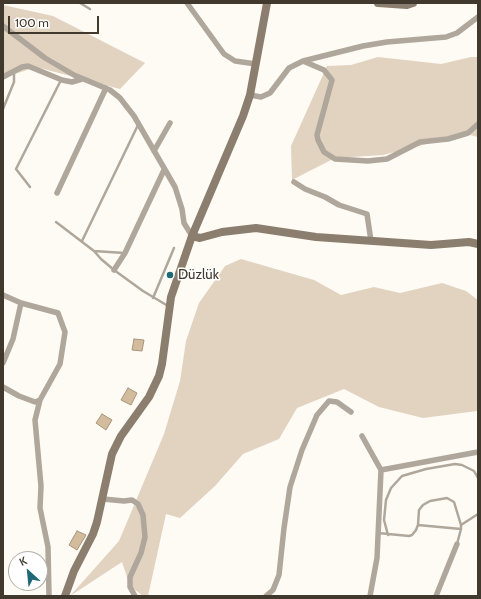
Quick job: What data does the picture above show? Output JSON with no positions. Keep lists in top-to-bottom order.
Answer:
{
  "places": ["Düzlük"],
  "scale_bar": "100 m",
  "north": "top left"
}
